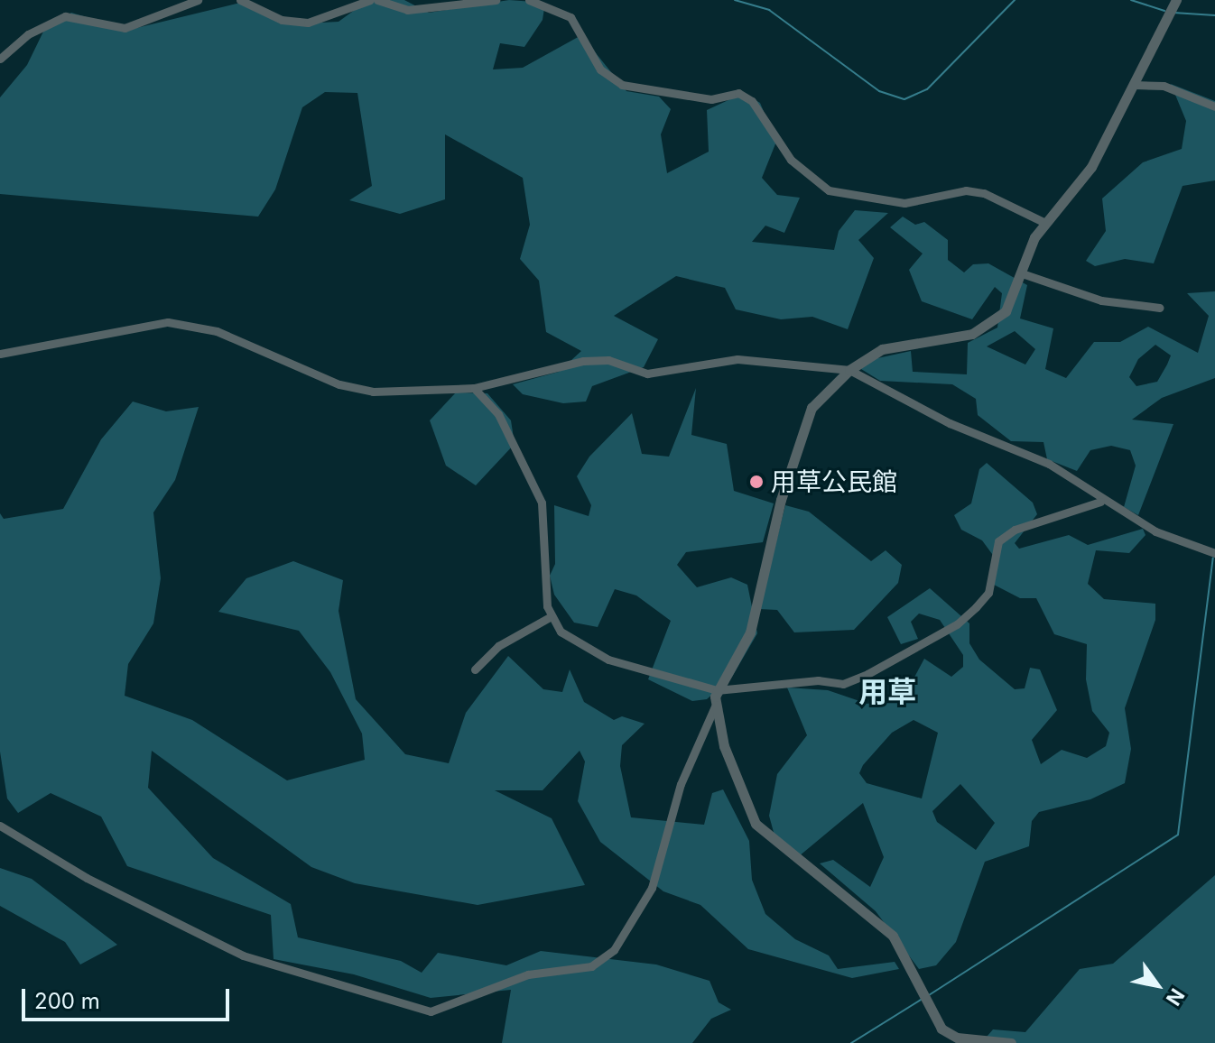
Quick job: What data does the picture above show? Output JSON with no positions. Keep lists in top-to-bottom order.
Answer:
{
  "districts": ["用草"],
  "places": ["用草公民館"],
  "scale_bar": "200 m",
  "north": "bottom right"
}
